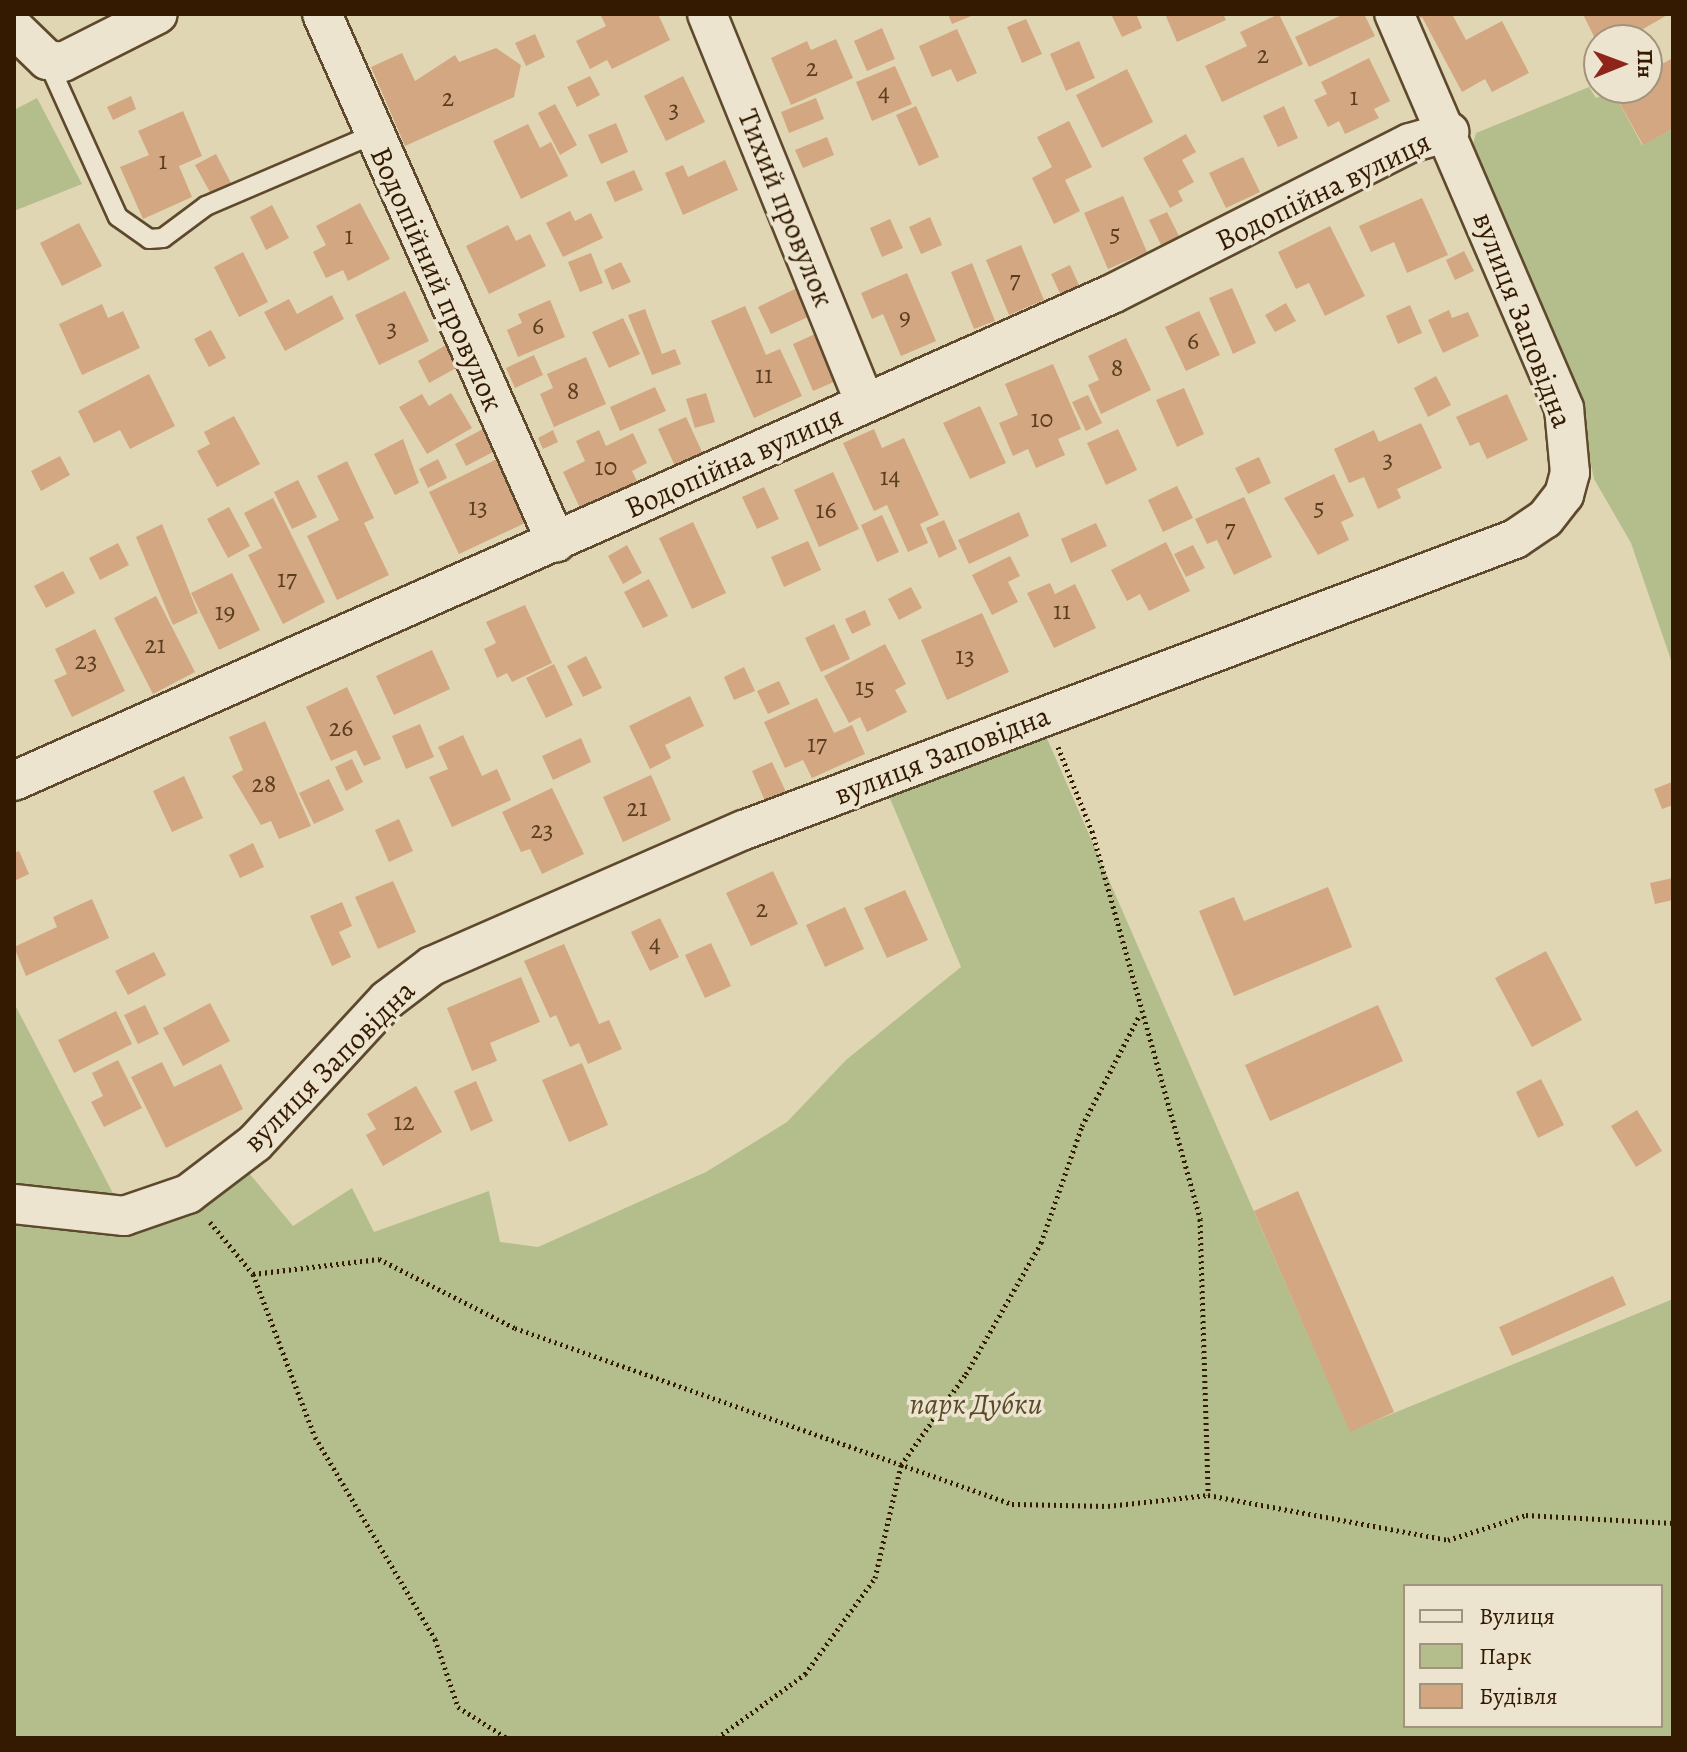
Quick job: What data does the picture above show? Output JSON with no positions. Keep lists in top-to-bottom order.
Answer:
{
  "streets": {
    "street": [
      "Водопійна вулиця",
      "Тихий провулок",
      "Водопійний провулок",
      "вулиця Заповідна"
    ]
  },
  "crossings": [
    ["Водопійна вулиця", "Тихий провулок"],
    ["Водопійна вулиця", "Водопійний провулок"],
    ["Водопійна вулиця", "вулиця Заповідна"]
  ],
  "parks": ["парк Дубки"],
  "house_numbers": [
    "2",
    "2",
    "4",
    "1",
    "2",
    "3",
    "1",
    "5",
    "1",
    "7",
    "9",
    "6",
    "3",
    "6",
    "8",
    "11",
    "8",
    "10",
    "3",
    "10",
    "14",
    "13",
    "5",
    "16",
    "7",
    "17",
    "11",
    "19",
    "21",
    "13",
    "23",
    "15",
    "26",
    "17",
    "28",
    "21",
    "23",
    "2",
    "4",
    "12"
  ],
  "legend": ["Вулиця", "Парк", "Будівля"],
  "north": "right"
}
